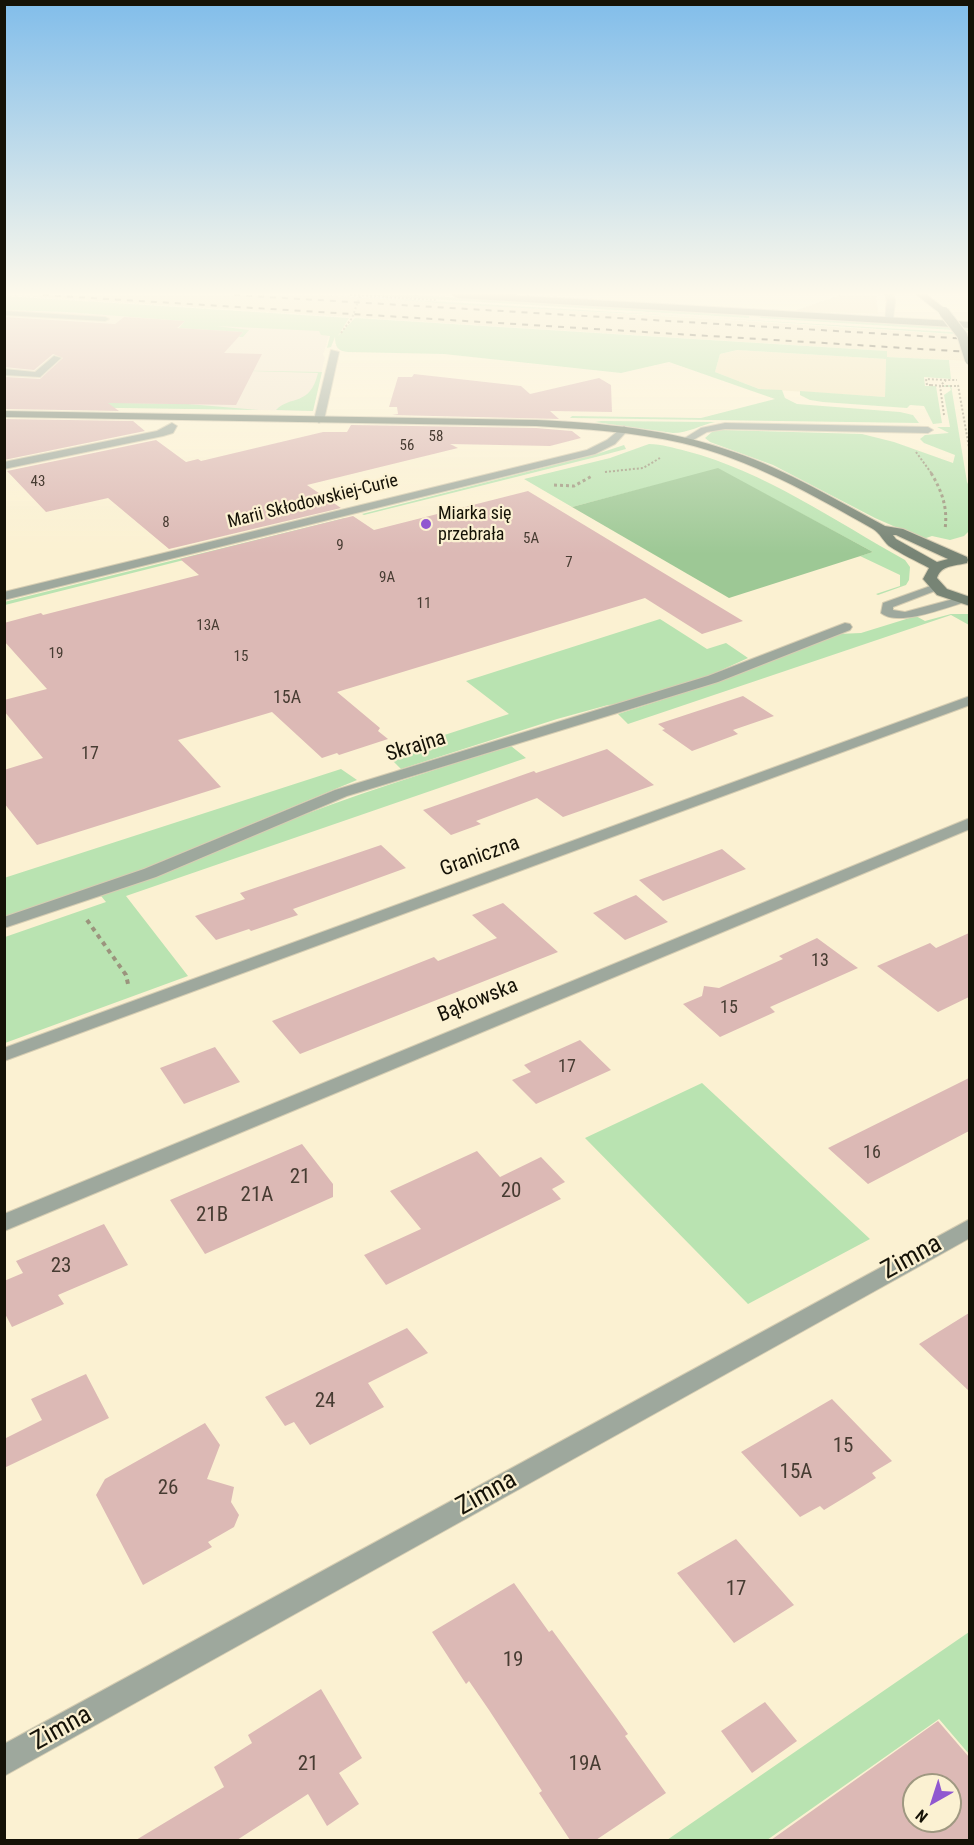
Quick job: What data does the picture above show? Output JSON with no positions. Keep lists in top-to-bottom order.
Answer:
{
  "streets": {
    "street": [
      "Marii Skłodowskiej-Curie",
      "Skrajna",
      "Graniczna",
      "Bąkowska",
      "Zimna"
    ]
  },
  "places": ["Miarka się przebrała"],
  "house_numbers": [
    "58",
    "56",
    "43",
    "8",
    "5A",
    "9",
    "7",
    "9A",
    "11",
    "13A",
    "19",
    "15",
    "15A",
    "17",
    "13",
    "15",
    "17",
    "16",
    "21",
    "20",
    "21A",
    "21B",
    "23",
    "24",
    "15",
    "15A",
    "26",
    "17",
    "19",
    "21",
    "19A"
  ],
  "north": "bottom left"
}
